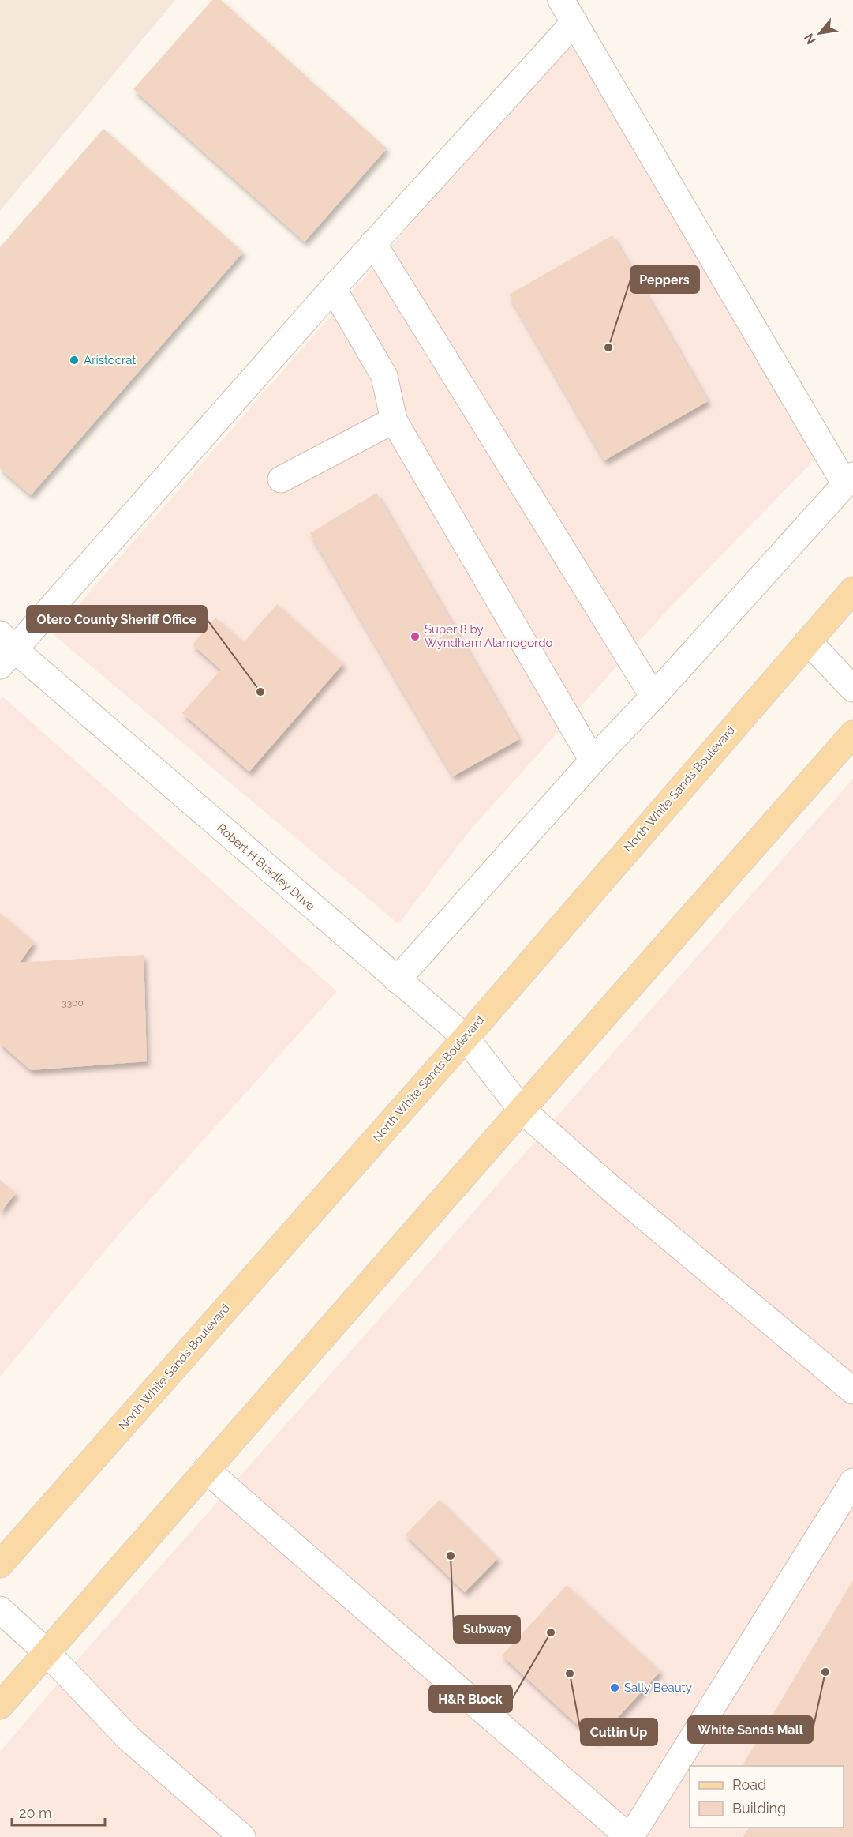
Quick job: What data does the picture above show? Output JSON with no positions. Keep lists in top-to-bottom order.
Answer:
{
  "streets": {
    "main road": ["North White Sands Boulevard"],
    "street": ["Robert H Bradley Drive"]
  },
  "crossings": [
    ["North White Sands Boulevard", "Robert H Bradley Drive"]
  ],
  "places": [
    "Peppers",
    "Aristocrat",
    "Super 8 by Wyndham Alamogordo",
    "Otero County Sheriff Office",
    "Subway",
    "H&R Block",
    "White Sands Mall",
    "Cuttin Up",
    "Sally Beauty"
  ],
  "house_numbers": ["3300"],
  "legend": ["Road", "Building"],
  "scale_bar": "20 m",
  "north": "bottom left"
}
